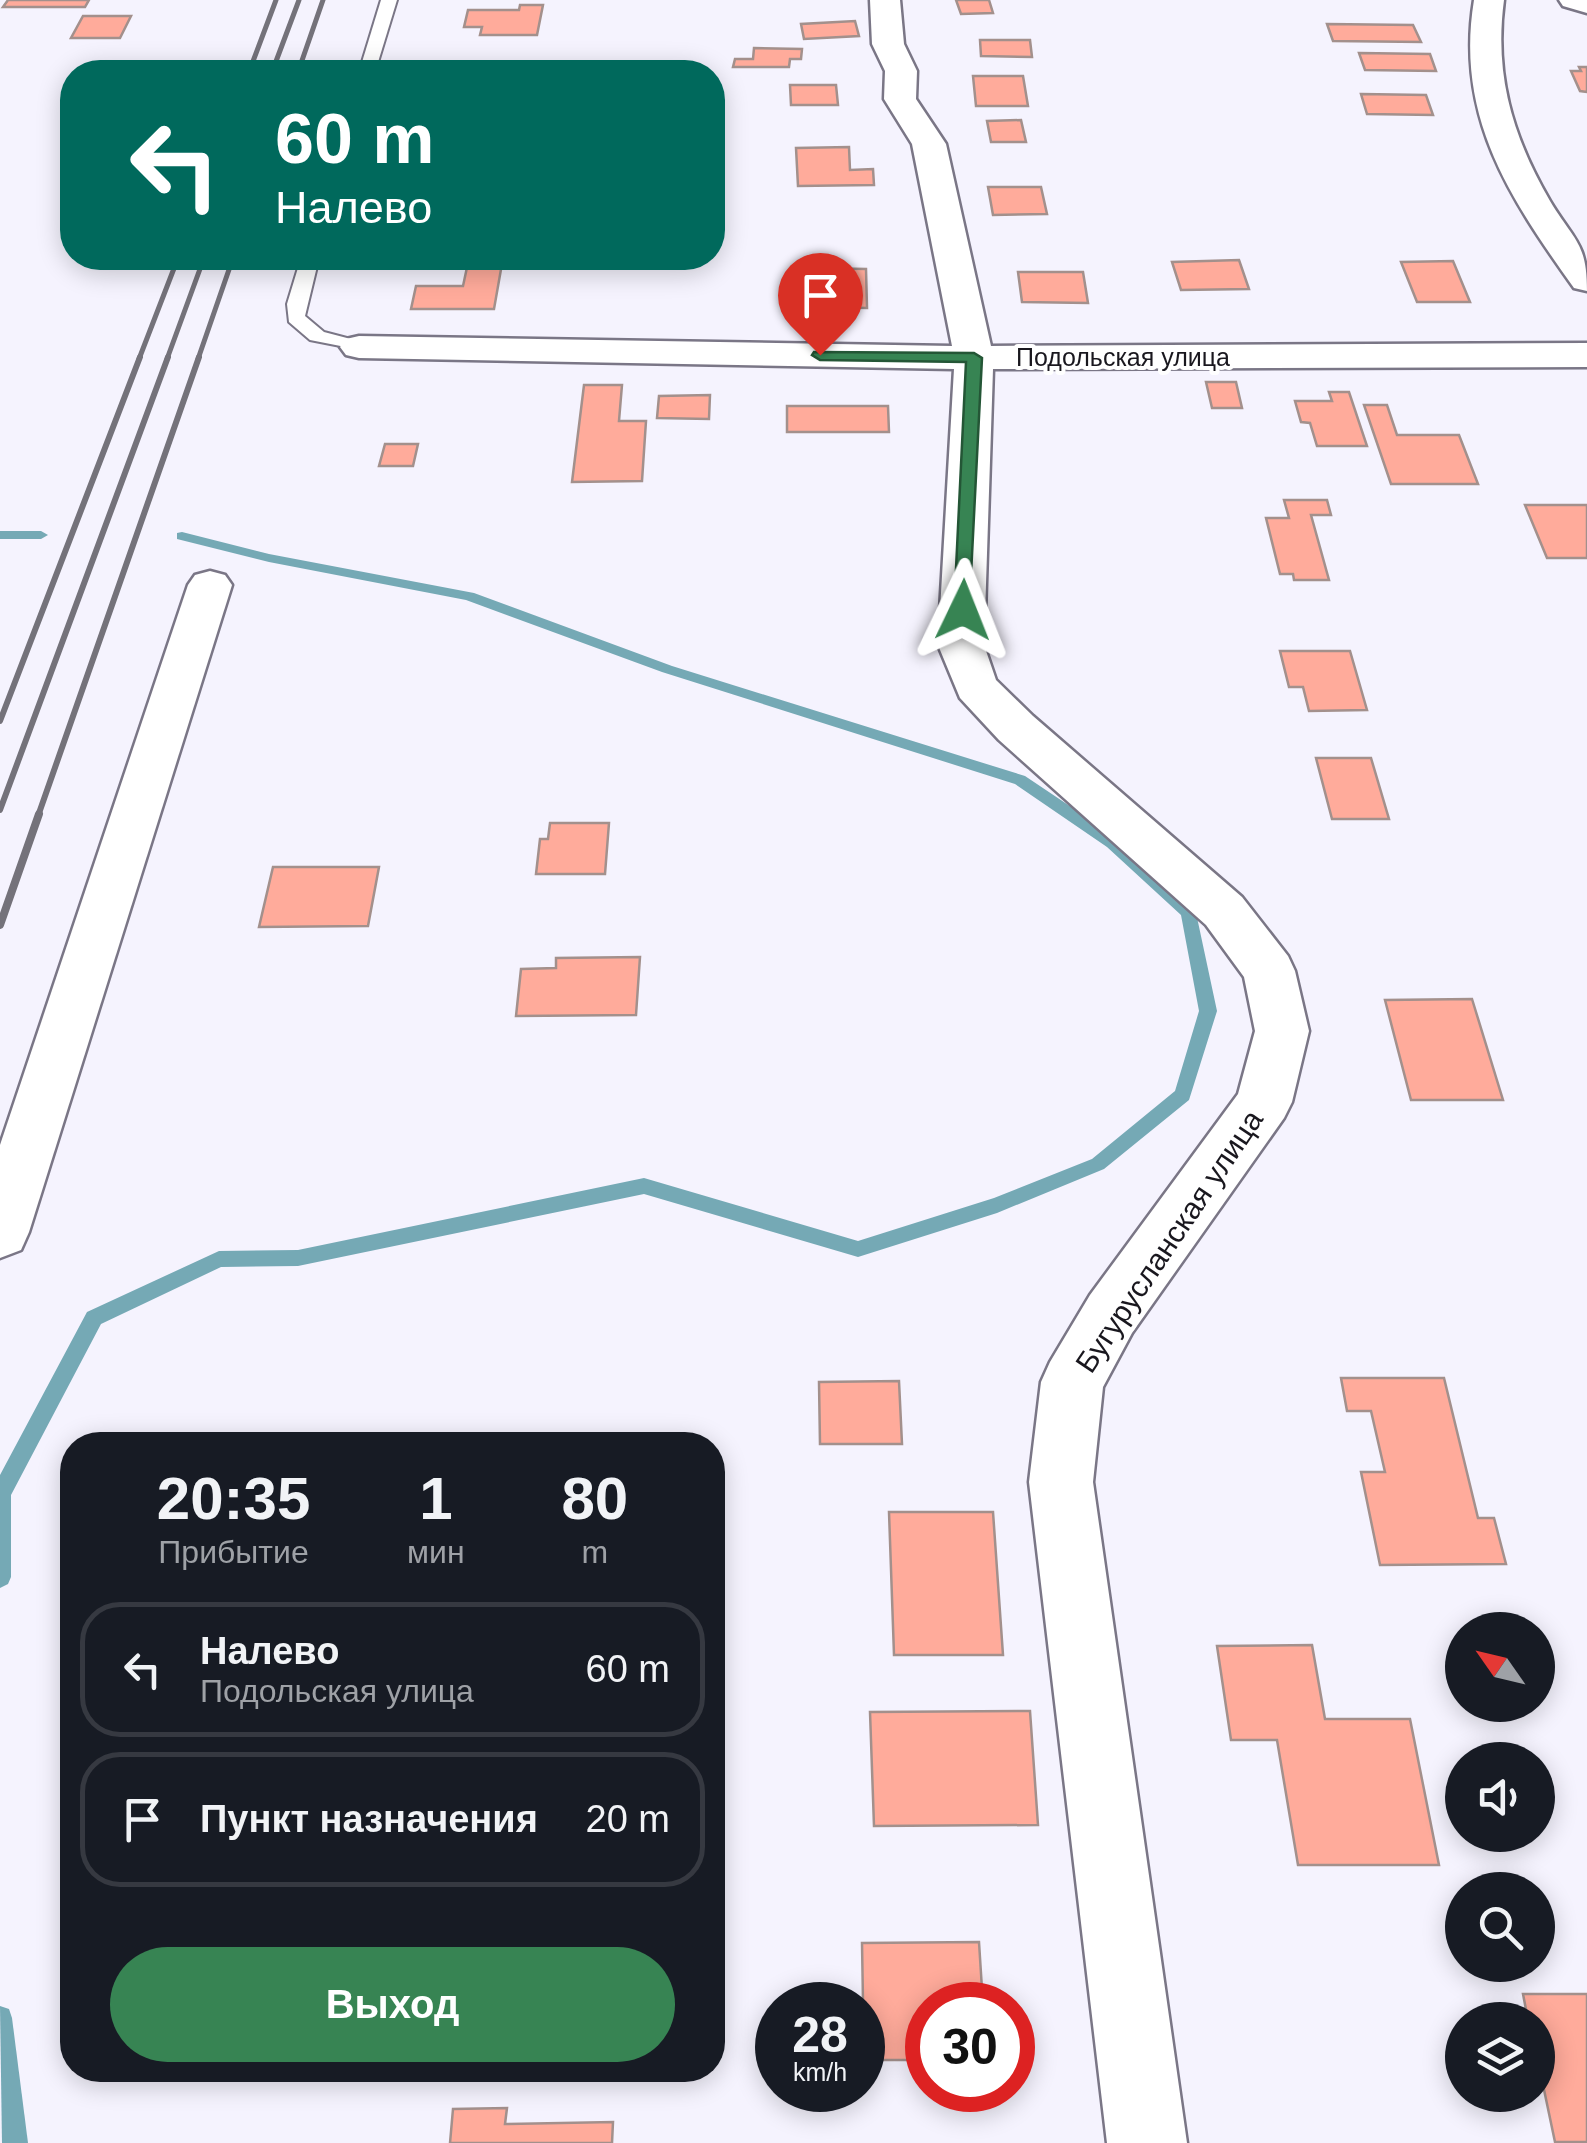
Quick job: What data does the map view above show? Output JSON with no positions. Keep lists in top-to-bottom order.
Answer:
{
  "streets": {
    "street": ["Подольская улица", "Бугурусланская улица"]
  },
  "crossings": [
    ["Подольская улица", "Бугурусланская улица"]
  ],
  "north": "top left",
  "page": {
    "turn": ["60 m", "Налево"],
    "eta": [
      "20:35",
      "Прибытие",
      "1",
      "мин",
      "80",
      "m"
    ],
    "list": [
      {
        "name": "Налево",
        "note": "Подольская улица",
        "value": "60 m"
      },
      {
        "name": "Пункт назначения",
        "value": "20 m"
      }
    ],
    "buttons": "Выход",
    "speed": "28 km/h",
    "limit": "30"
  }
}
